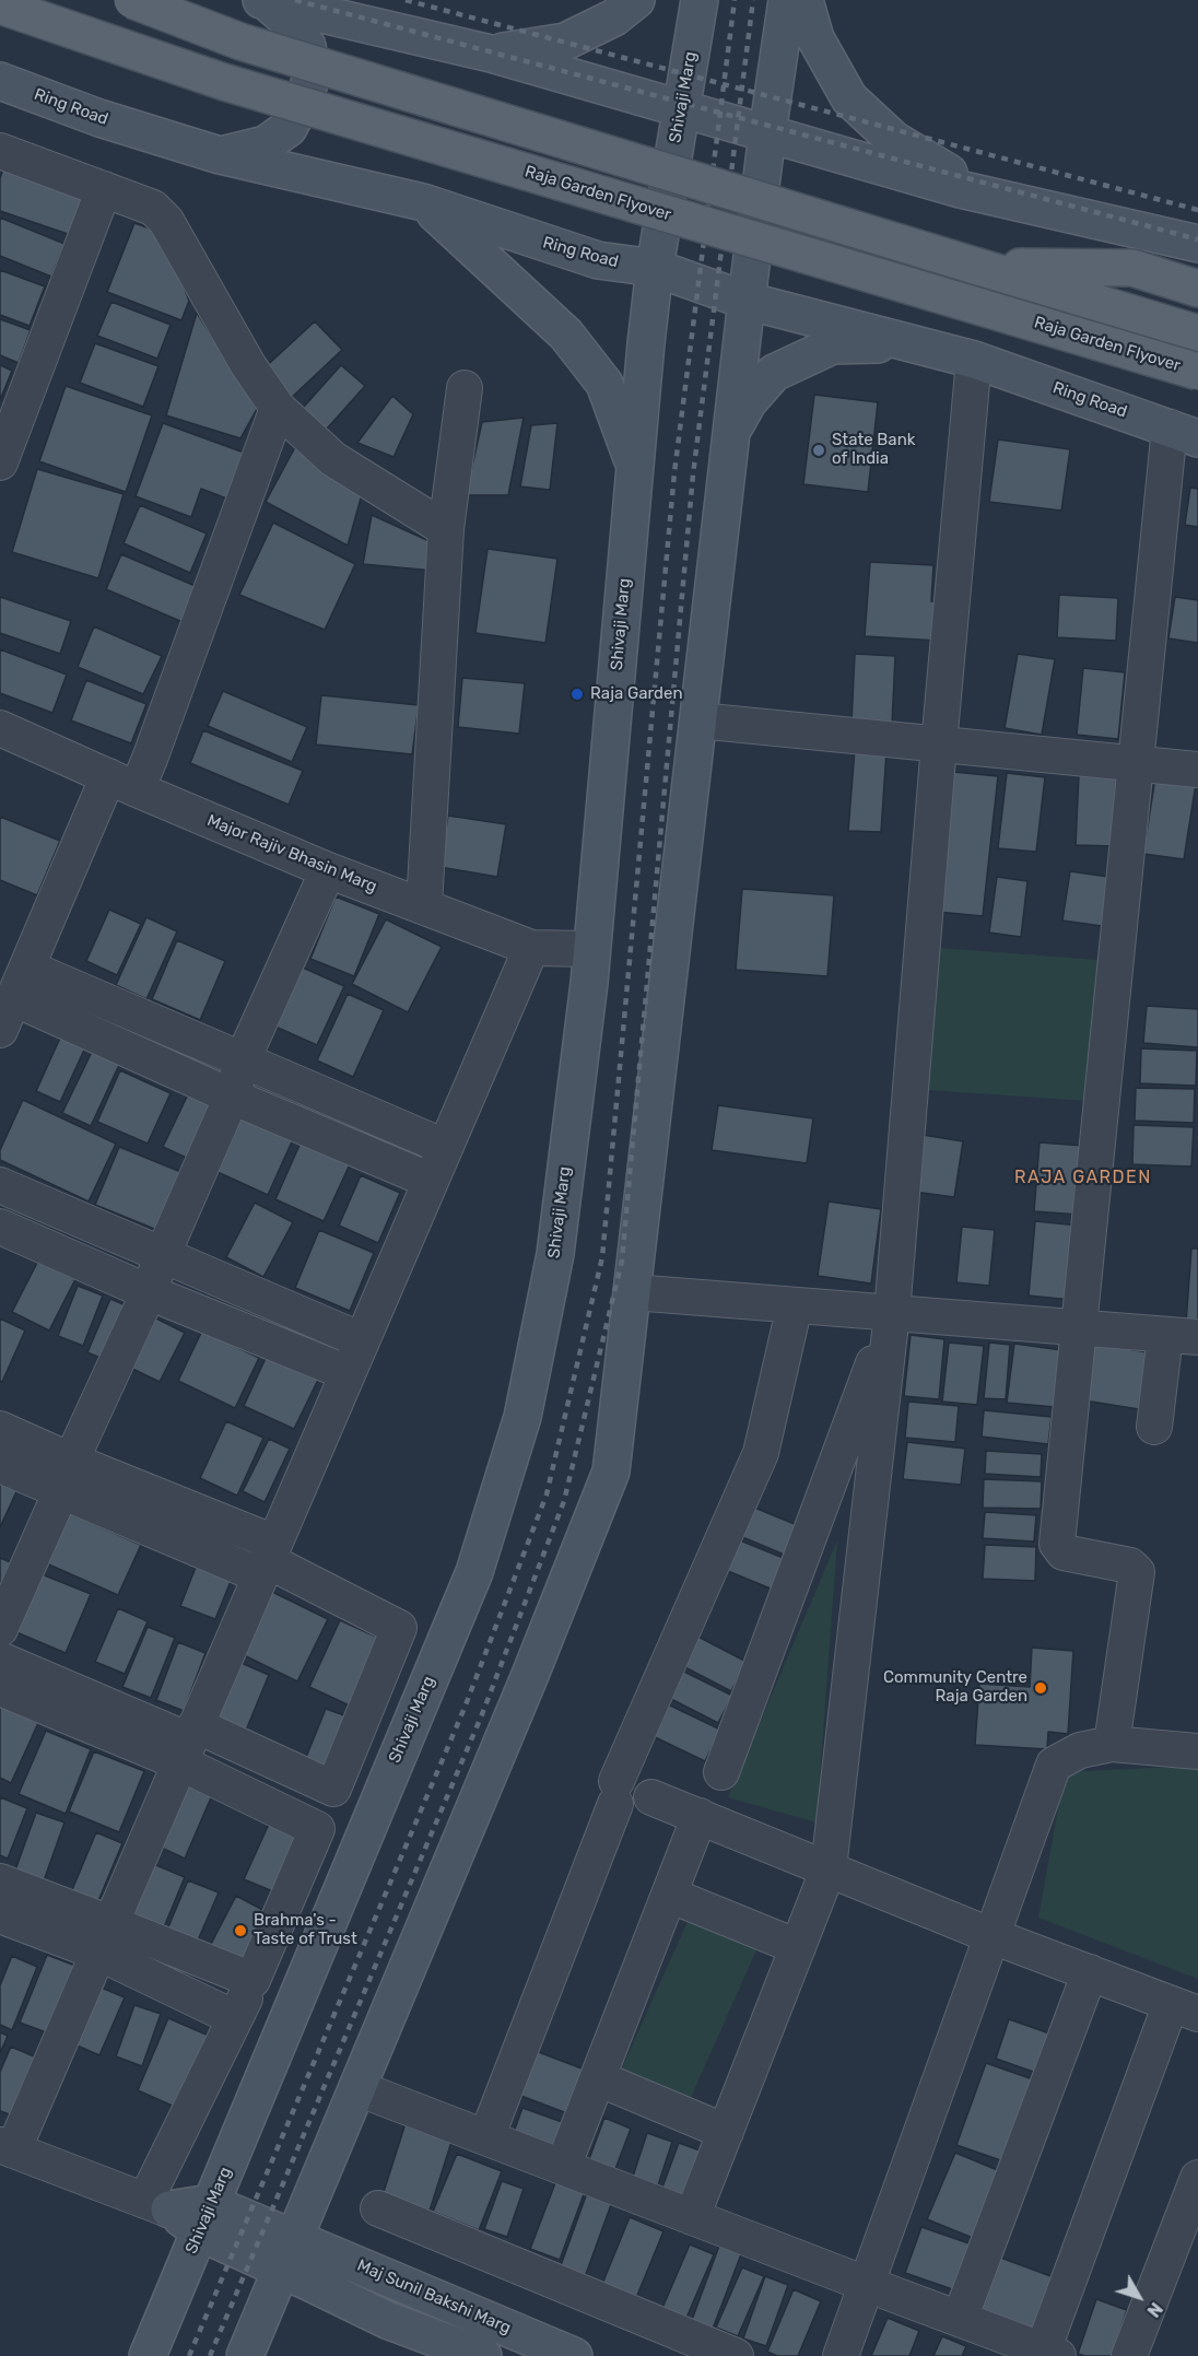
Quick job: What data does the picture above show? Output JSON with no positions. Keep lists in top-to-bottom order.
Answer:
{
  "streets": {
    "main road": [
      "Shivaji Marg",
      "Ring Road",
      "Raja Garden Flyover",
      "Maj Sunil Bakshi Marg"
    ],
    "street": ["Major Rajiv Bhasin Marg"]
  },
  "crossings": [
    ["Shivaji Marg", "Ring Road"],
    ["Shivaji Marg", "Major Rajiv Bhasin Marg"]
  ],
  "districts": ["RAJA GARDEN"],
  "places": [
    "State Bank of India",
    "Raja Garden",
    "Community Centre Raja Garden",
    "Brahma's - Taste of Trust"
  ],
  "north": "bottom right"
}
